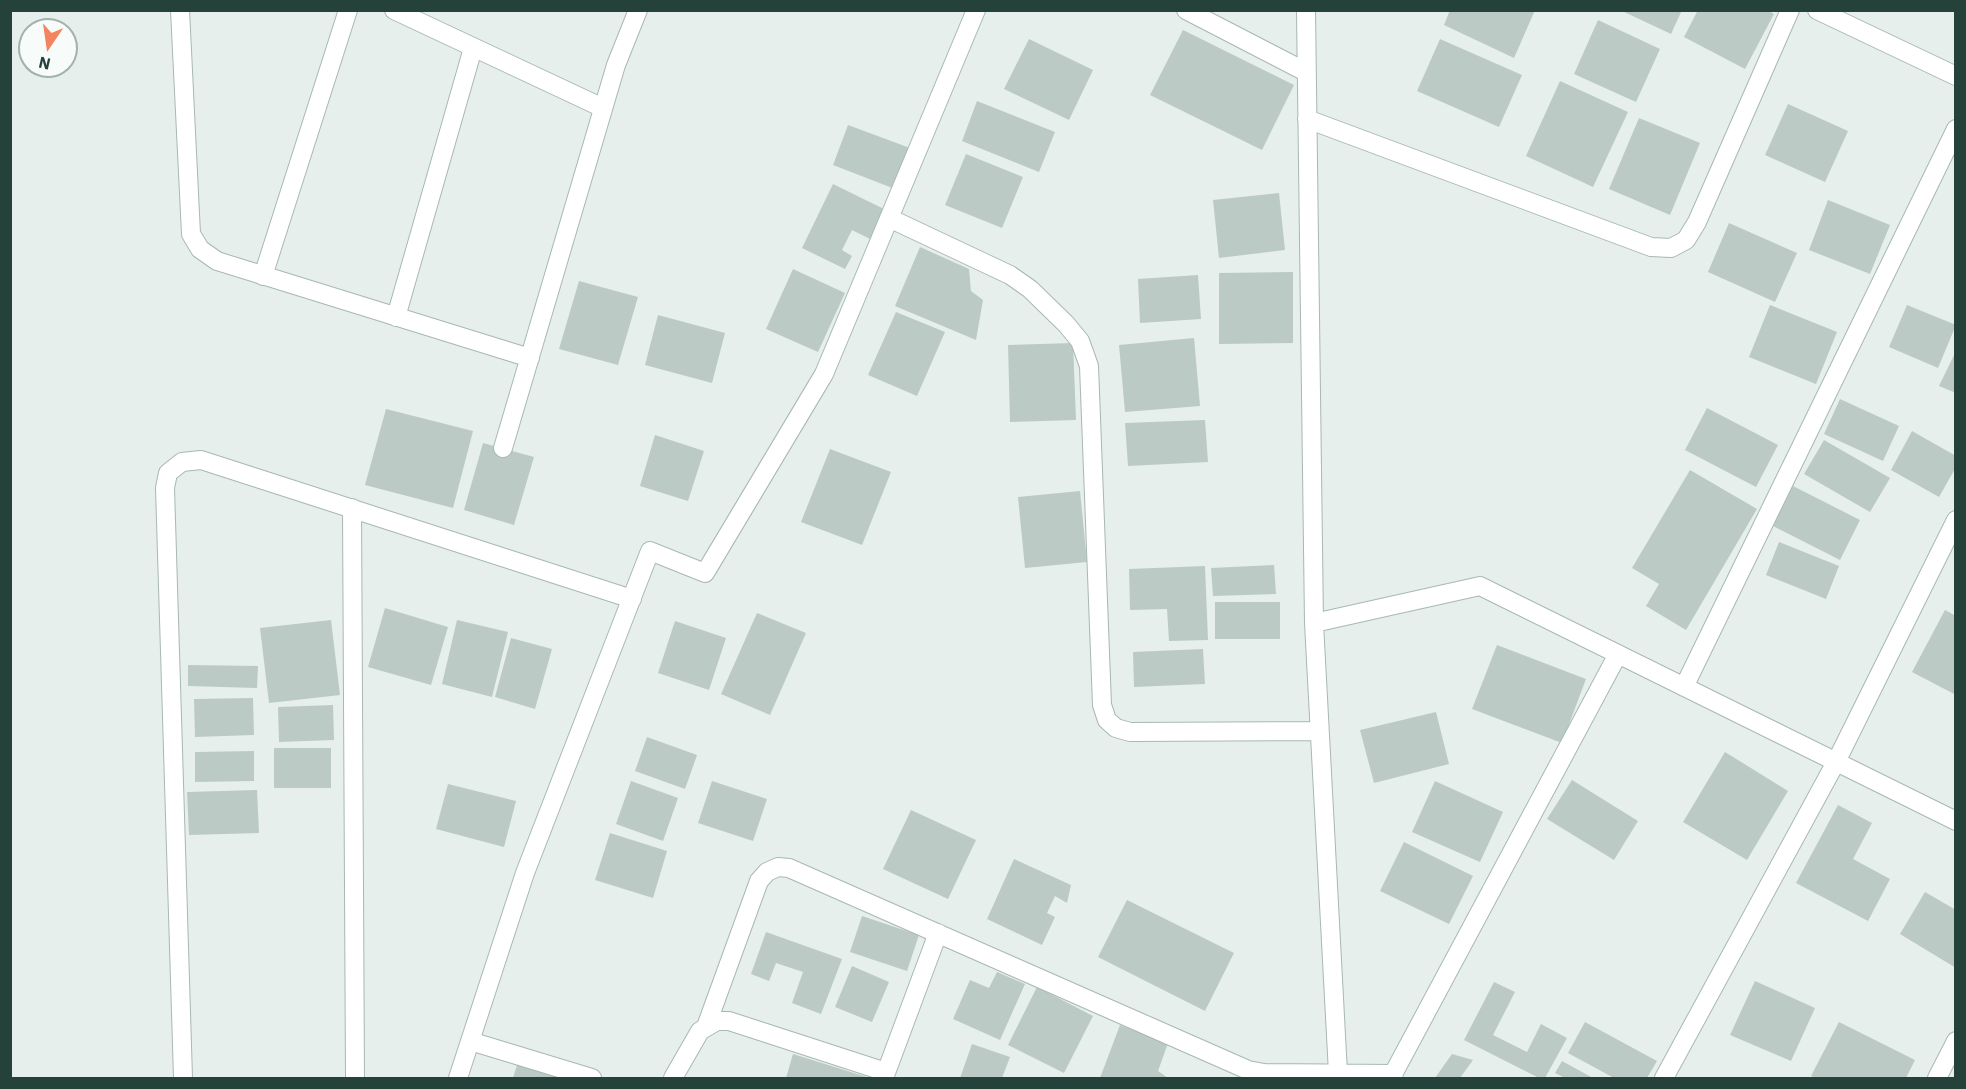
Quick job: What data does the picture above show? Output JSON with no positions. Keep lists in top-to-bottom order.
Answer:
{
  "north": "bottom"
}
